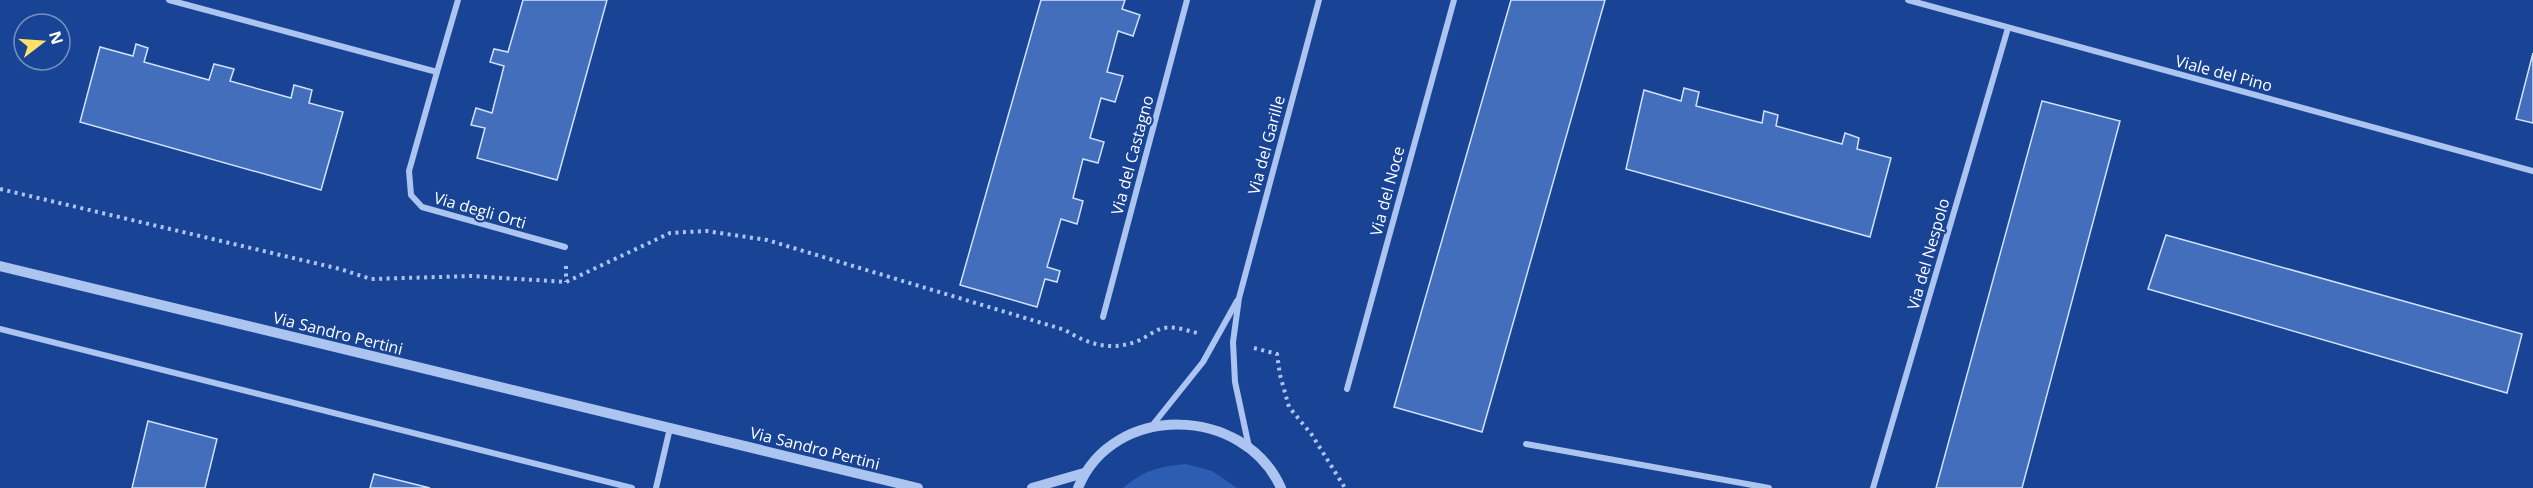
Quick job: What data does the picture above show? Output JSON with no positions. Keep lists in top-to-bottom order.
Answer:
{
  "streets": {
    "street": [
      "Viale del Pino",
      "Via del Garille",
      "Via del Castagno",
      "Via del Noce",
      "Via degli Orti",
      "Via del Nespolo",
      "Via Sandro Pertini"
    ]
  },
  "crossings": [
    ["Viale del Pino", "Via del Nespolo"]
  ],
  "north": "right"
}
